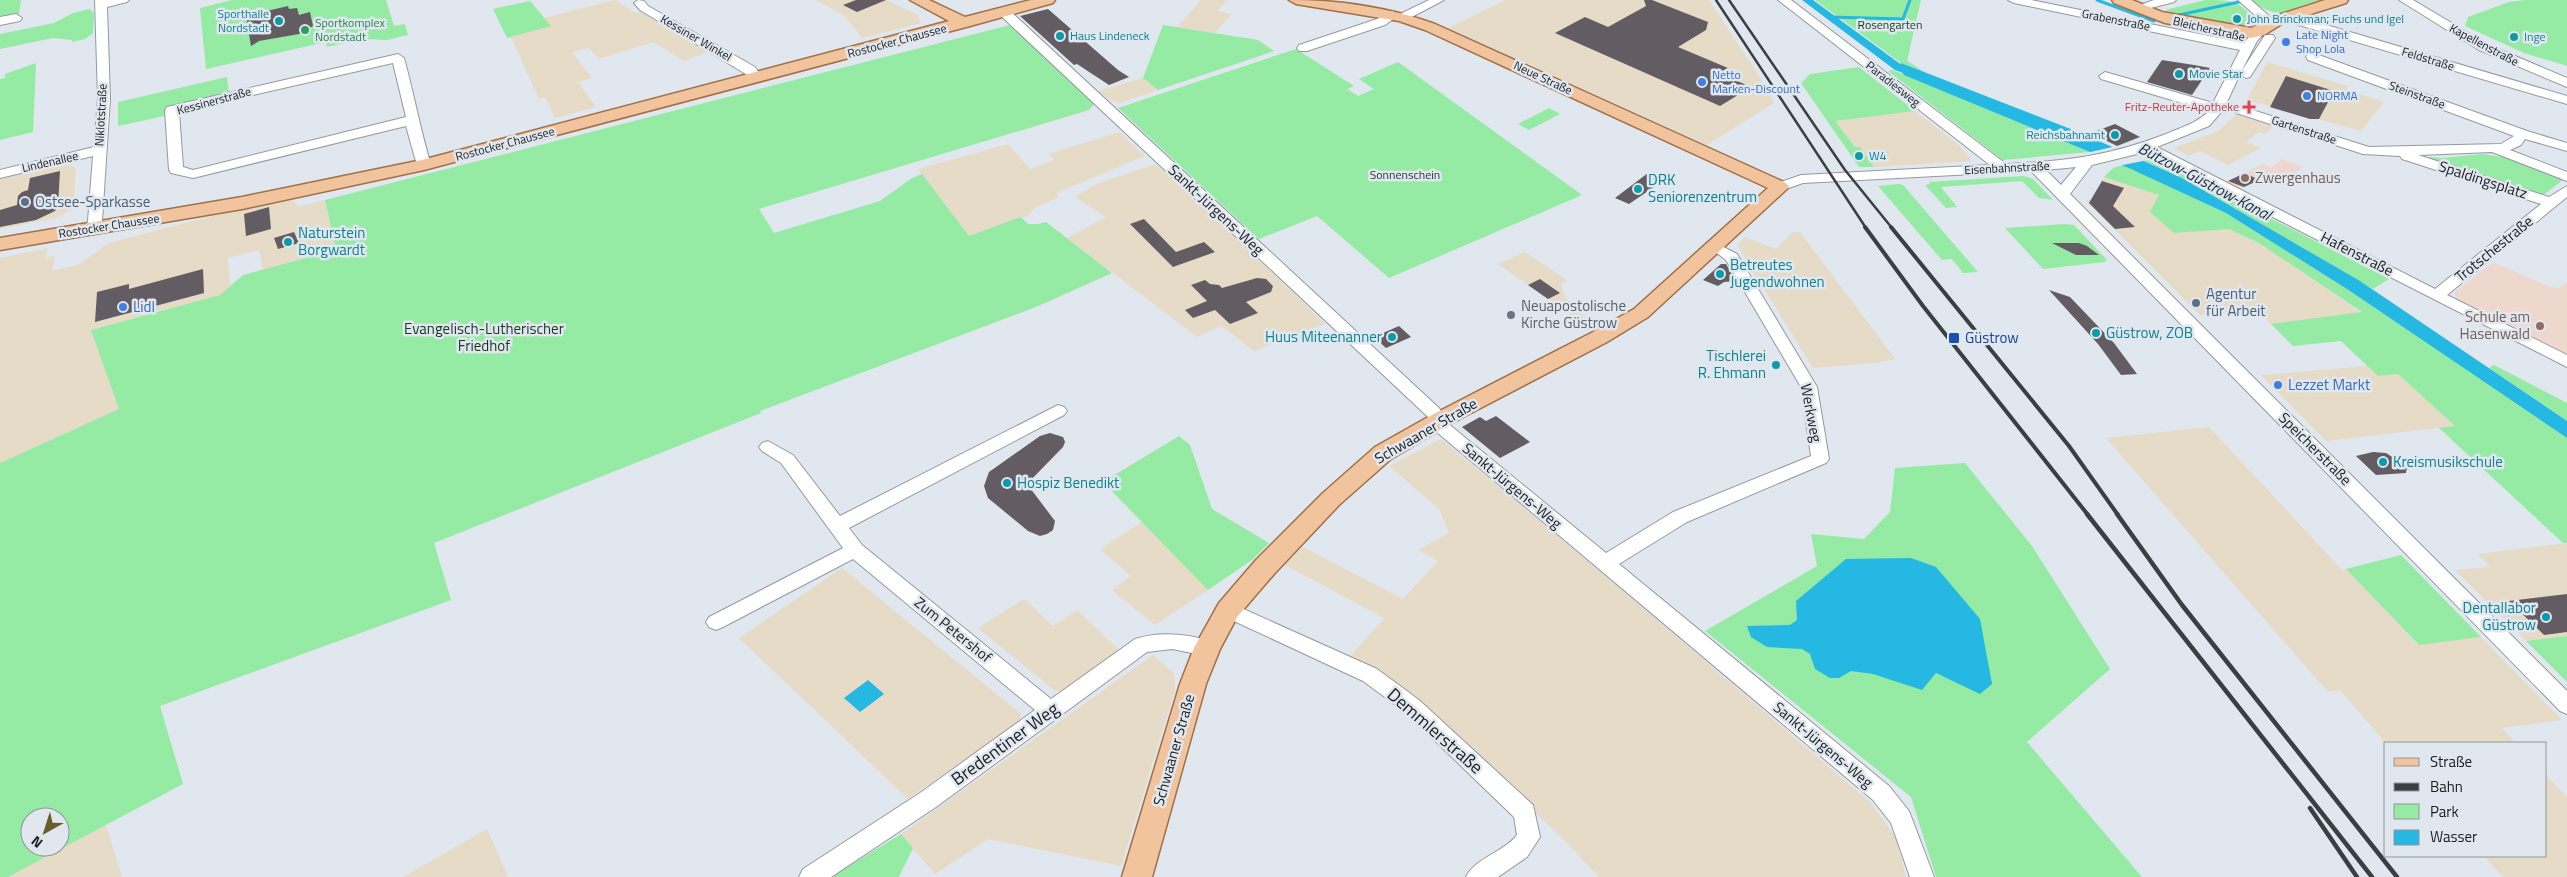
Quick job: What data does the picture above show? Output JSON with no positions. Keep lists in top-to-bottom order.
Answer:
{
  "streets": {
    "main road": [
      "Bleicherstraße",
      "Rostocker Chaussee",
      "Neue Straße",
      "Eisenbahnstraße",
      "Schwaaner Straße"
    ],
    "street": [
      "Grabenstraße",
      "Kessiner Winkel",
      "Kapellenstraße",
      "Feldstraße",
      "Paradiesweg",
      "Steinstraße",
      "Kessinerstraße",
      "Niklotstraße",
      "Gartenstraße",
      "Lindenallee",
      "Spaldingsplatz",
      "Sankt-Jürgens-Weg",
      "Trotschestraße",
      "Hafenstraße",
      "Werkweg",
      "Speicherstraße",
      "Zum Petershof",
      "Demmlerstraße",
      "Bredentiner Weg"
    ]
  },
  "crossings": [
    ["Grabenstraße", "Bleicherstraße"],
    ["Grabenstraße", "Eisenbahnstraße"],
    ["Bleicherstraße", "Eisenbahnstraße"],
    ["Kessiner Winkel", "Rostocker Chaussee"],
    ["Rostocker Chaussee", "Kessinerstraße"],
    ["Rostocker Chaussee", "Niklotstraße"],
    ["Rostocker Chaussee", "Sankt-Jürgens-Weg"],
    ["Feldstraße", "Eisenbahnstraße"],
    ["Neue Straße", "Eisenbahnstraße"],
    ["Neue Straße", "Schwaaner Straße"],
    ["Paradiesweg", "Eisenbahnstraße"],
    ["Niklotstraße", "Lindenallee"],
    ["Gartenstraße", "Eisenbahnstraße"],
    ["Gartenstraße", "Spaldingsplatz"],
    ["Eisenbahnstraße", "Hafenstraße"],
    ["Eisenbahnstraße", "Schwaaner Straße"],
    ["Eisenbahnstraße", "Speicherstraße"],
    ["Spaldingsplatz", "Trotschestraße"],
    ["Sankt-Jürgens-Weg", "Werkweg"],
    ["Sankt-Jürgens-Weg", "Schwaaner Straße"],
    ["Trotschestraße", "Hafenstraße"],
    ["Werkweg", "Schwaaner Straße"],
    ["Schwaaner Straße", "Demmlerstraße"],
    ["Schwaaner Straße", "Bredentiner Weg"],
    ["Zum Petershof", "Bredentiner Weg"]
  ],
  "water": ["Bützow-Güstrow-Kanal"],
  "parks": ["Rosengarten", "Sonnenschein", "Evangelisch-Lutherischer Friedhof"],
  "places": {
    "other": [
      "John Brinckman; Fuchs und Igel",
      "Sporthalle Nordstadt",
      "Sportkomplex Nordstadt",
      "Haus Lindeneck",
      "Inge",
      "Late Night Shop Lola",
      "Movie Star",
      "Netto Marken-Discount",
      "NORMA",
      "Reichsbahnamt",
      "W4",
      "Zwergenhaus",
      "DRK Seniorenzentrum",
      "Ostsee-Sparkasse",
      "Naturstein Borgwardt",
      "Betreutes Jugendwohnen",
      "Agentur für Arbeit",
      "Lidl",
      "Neuapostolische Kirche Güstrow",
      "Schule am Hasenwald",
      "Güstrow, ZOB",
      "Huus Miteenanner",
      "Tischlerei R. Ehmann",
      "Lezzet Markt",
      "Kreismusikschule",
      "Hospiz Benedikt",
      "Dentallabor Güstrow"
    ],
    "health": ["Fritz-Reuter-Apotheke"],
    "transit": ["Güstrow"]
  },
  "legend": [
    "Straße",
    "Bahn",
    "Park",
    "Wasser"
  ],
  "north": "bottom left"
}
